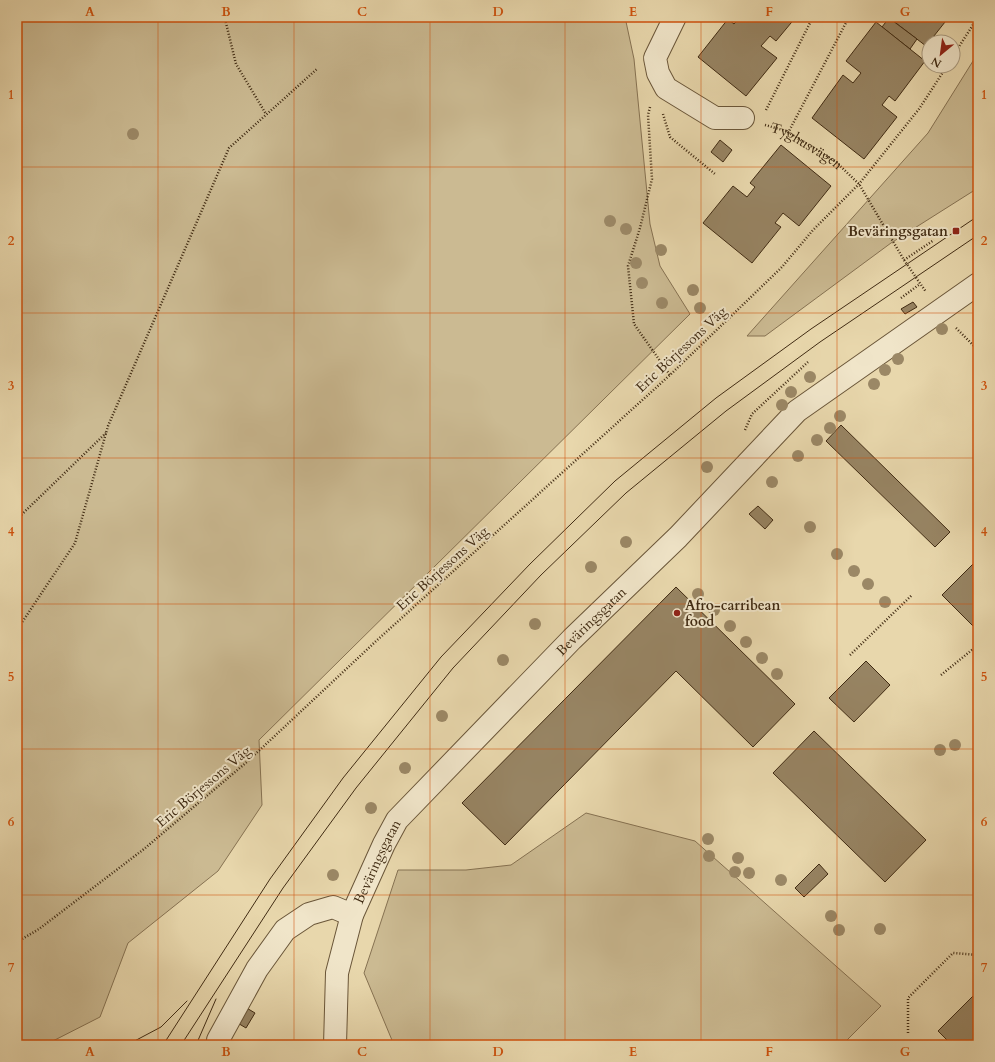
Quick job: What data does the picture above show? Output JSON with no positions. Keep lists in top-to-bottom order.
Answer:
{
  "streets": {
    "street": ["Beväringsgatan"],
    "path": ["Tyghusvägen", "Eric Börjessons Väg"]
  },
  "crossings": [
    ["Tyghusvägen", "Eric Börjessons Väg"],
    ["Tyghusvägen", "Beväringsgatan"]
  ],
  "places": {
    "transit": ["Beväringsgatan"],
    "other": ["Afro-carribean food"]
  },
  "north": "bottom left",
  "grid": {
    "columns": [
      "A",
      "B",
      "C",
      "D",
      "E",
      "F",
      "G"
    ],
    "rows": [
      "1",
      "2",
      "3",
      "4",
      "5",
      "6",
      "7"
    ]
  }
}
